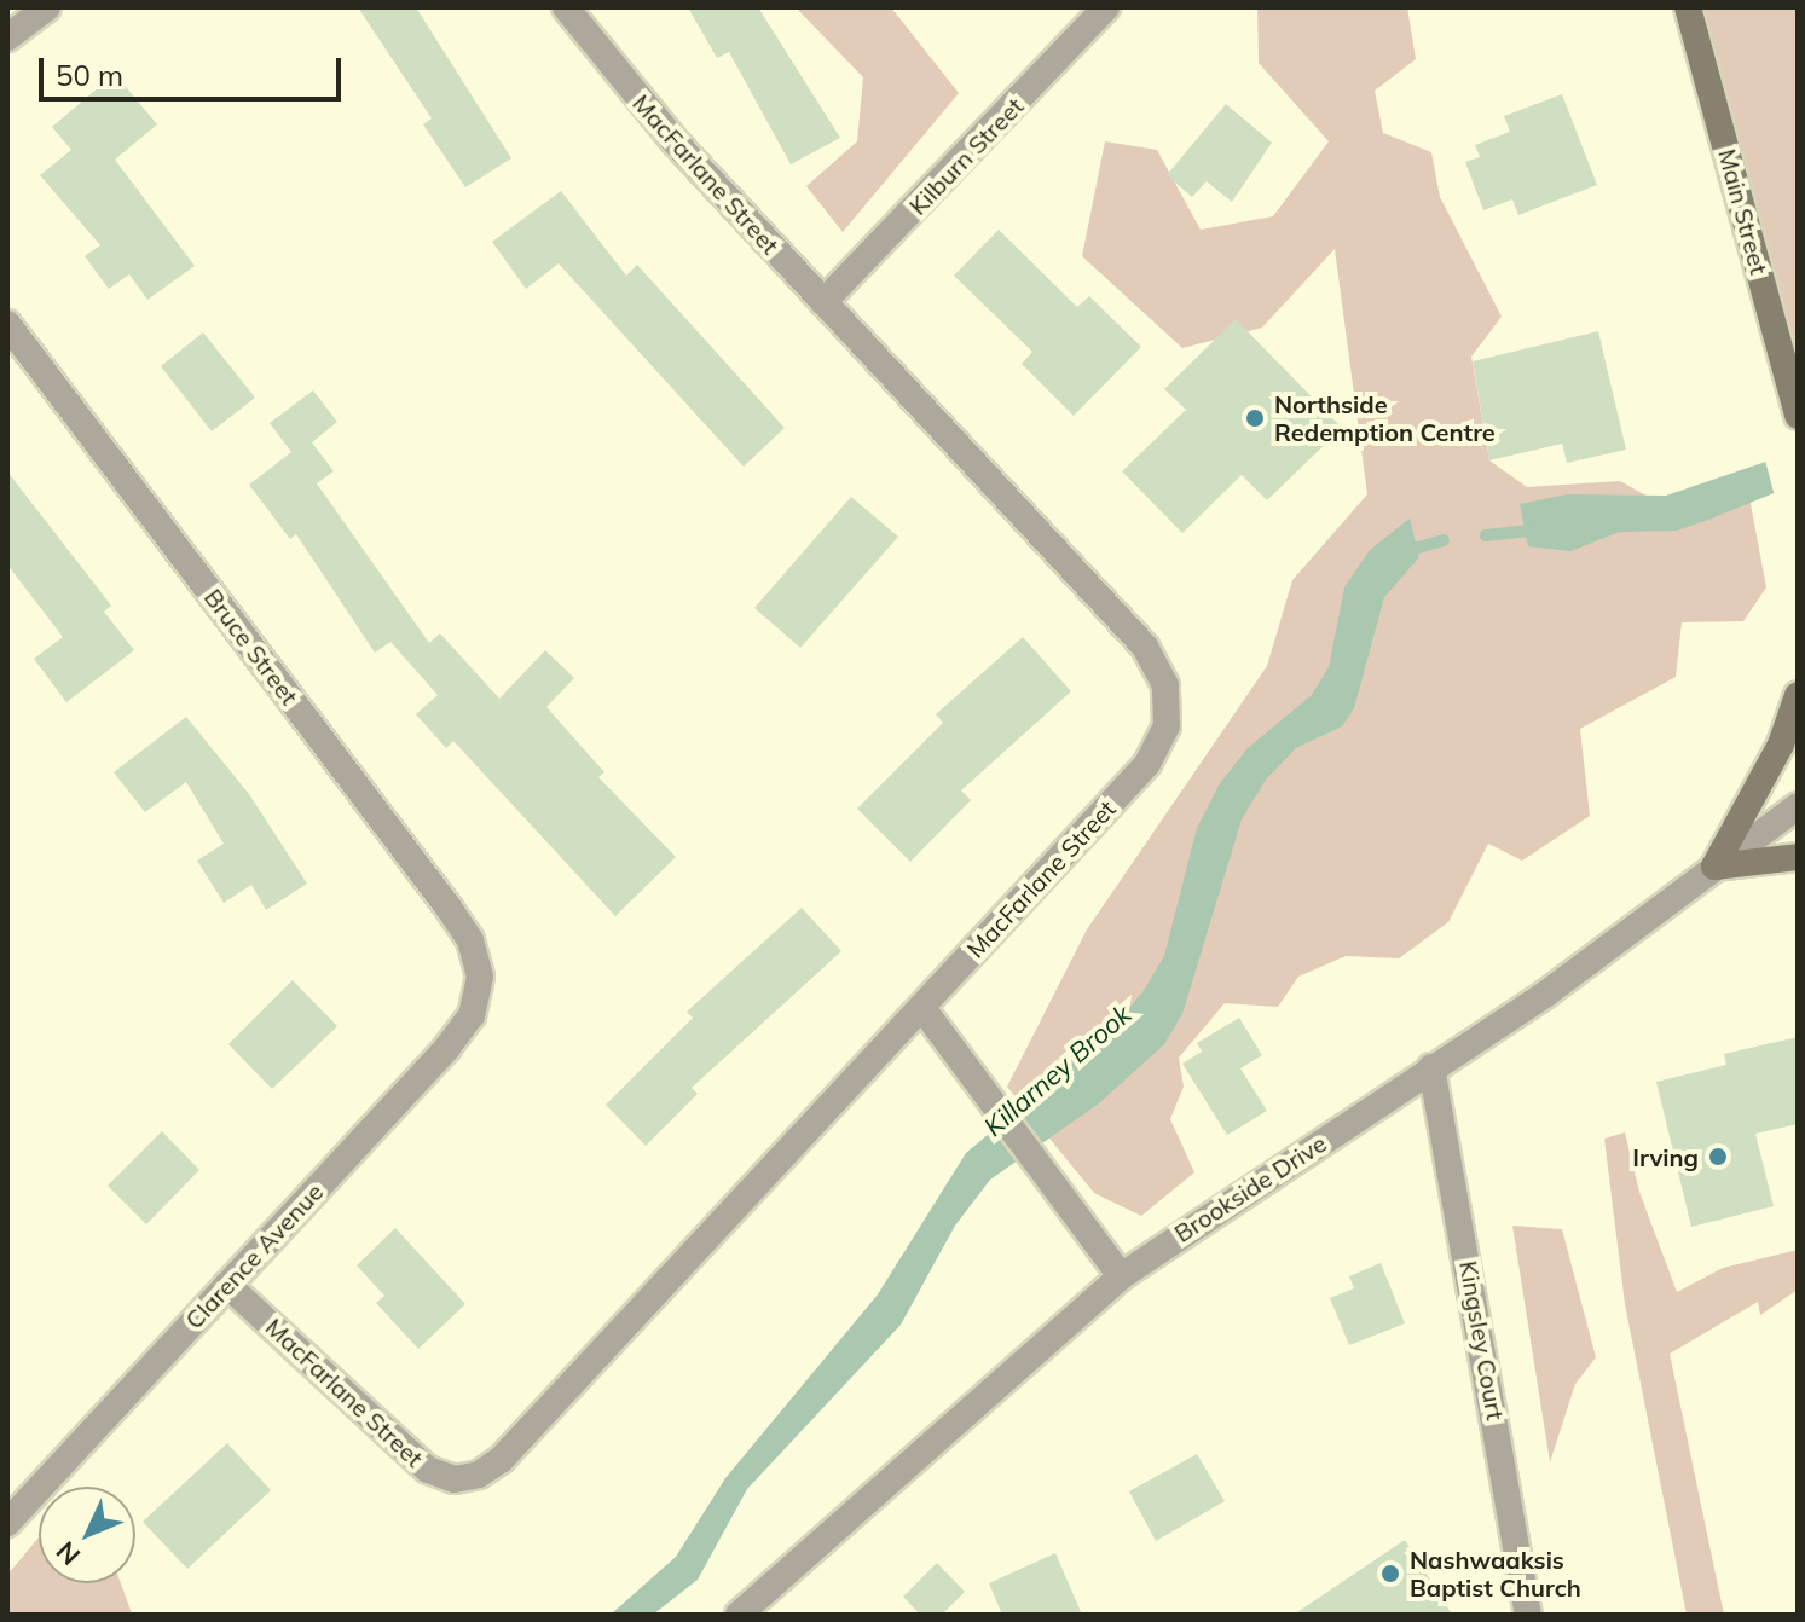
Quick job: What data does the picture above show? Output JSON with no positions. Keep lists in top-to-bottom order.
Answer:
{
  "streets": {
    "main road": ["Main Street"],
    "street": [
      "Kilburn Street",
      "MacFarlane Street",
      "Bruce Street",
      "Brookside Drive",
      "Clarence Avenue",
      "Kingsley Court"
    ]
  },
  "crossings": [
    ["Kilburn Street", "MacFarlane Street"],
    ["MacFarlane Street", "Clarence Avenue"],
    ["Bruce Street", "Clarence Avenue"],
    ["Brookside Drive", "Kingsley Court"]
  ],
  "water": ["Killarney Brook"],
  "places": ["Northside Redemption Centre", "Irving", "Nashwaaksis Baptist Church"],
  "scale_bar": "50 m",
  "north": "bottom left"
}
